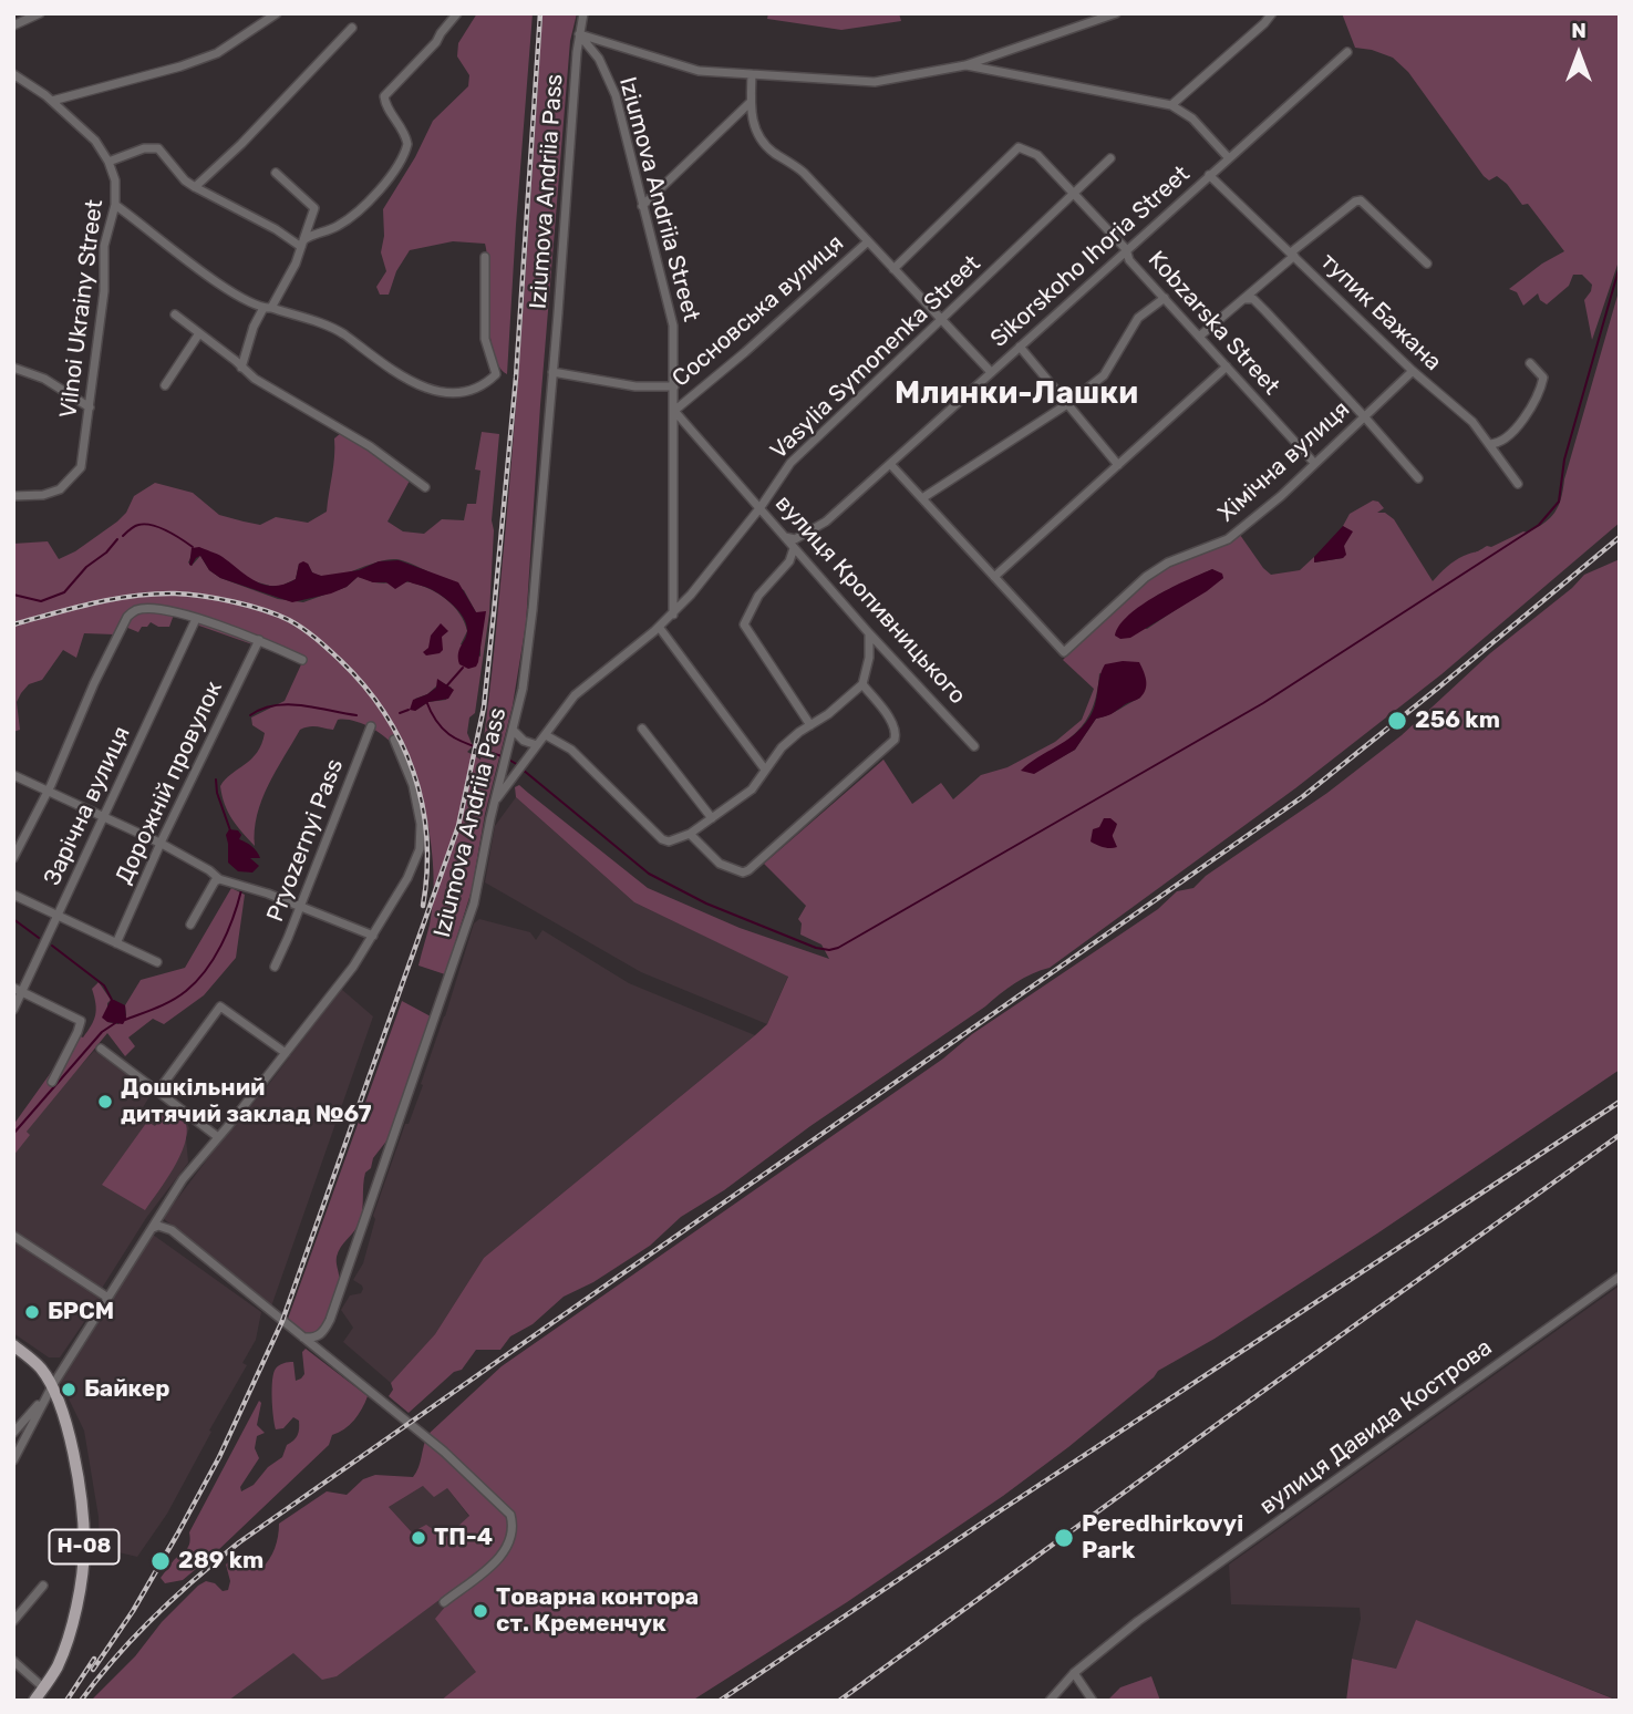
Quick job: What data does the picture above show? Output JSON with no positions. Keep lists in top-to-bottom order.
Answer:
{
  "streets": {
    "main road": ["Н-08"],
    "street": [
      "Iziumova Andriia Pass",
      "Iziumova Andriia Street",
      "Sikorskoho Ihoria Street",
      "Vilnoi Ukrainy Street",
      "Сосновська вулиця",
      "тупик Бажана",
      "Kobzarska Street",
      "Vasylia Symonenka Street",
      "Хімічна вулиця",
      "вулиця Кропивницького",
      "Дорожній провулок",
      "Зарічна вулиця",
      "Pryozernyi Pass",
      "вулиця Давида Кострова"
    ]
  },
  "crossings": [
    ["Iziumova Andriia Pass", "Iziumova Andriia Street"],
    ["Iziumova Andriia Pass", "Vasylia Symonenka Street"],
    ["Iziumova Andriia Street", "Сосновська вулиця"],
    ["Iziumova Andriia Street", "Vasylia Symonenka Street"],
    ["Iziumova Andriia Street", "вулиця Кропивницького"],
    ["Sikorskoho Ihoria Street", "тупик Бажана"],
    ["Sikorskoho Ihoria Street", "Kobzarska Street"],
    ["Sikorskoho Ihoria Street", "вулиця Кропивницького"],
    ["Сосновська вулиця", "вулиця Кропивницького"],
    ["тупик Бажана", "Хімічна вулиця"],
    ["Kobzarska Street", "Vasylia Symonenka Street"],
    ["Kobzarska Street", "Хімічна вулиця"],
    ["Vasylia Symonenka Street", "вулиця Кропивницького"]
  ],
  "districts": ["Млинки-Лашки"],
  "places": [
    "256 km",
    "Дошкільний дитячий заклад №67",
    "БРСМ",
    "Байкер",
    "ТП-4",
    "Peredhirkovyi Park",
    "289 km",
    "Товарна контора ст. Кременчук"
  ],
  "north": "top"
}
